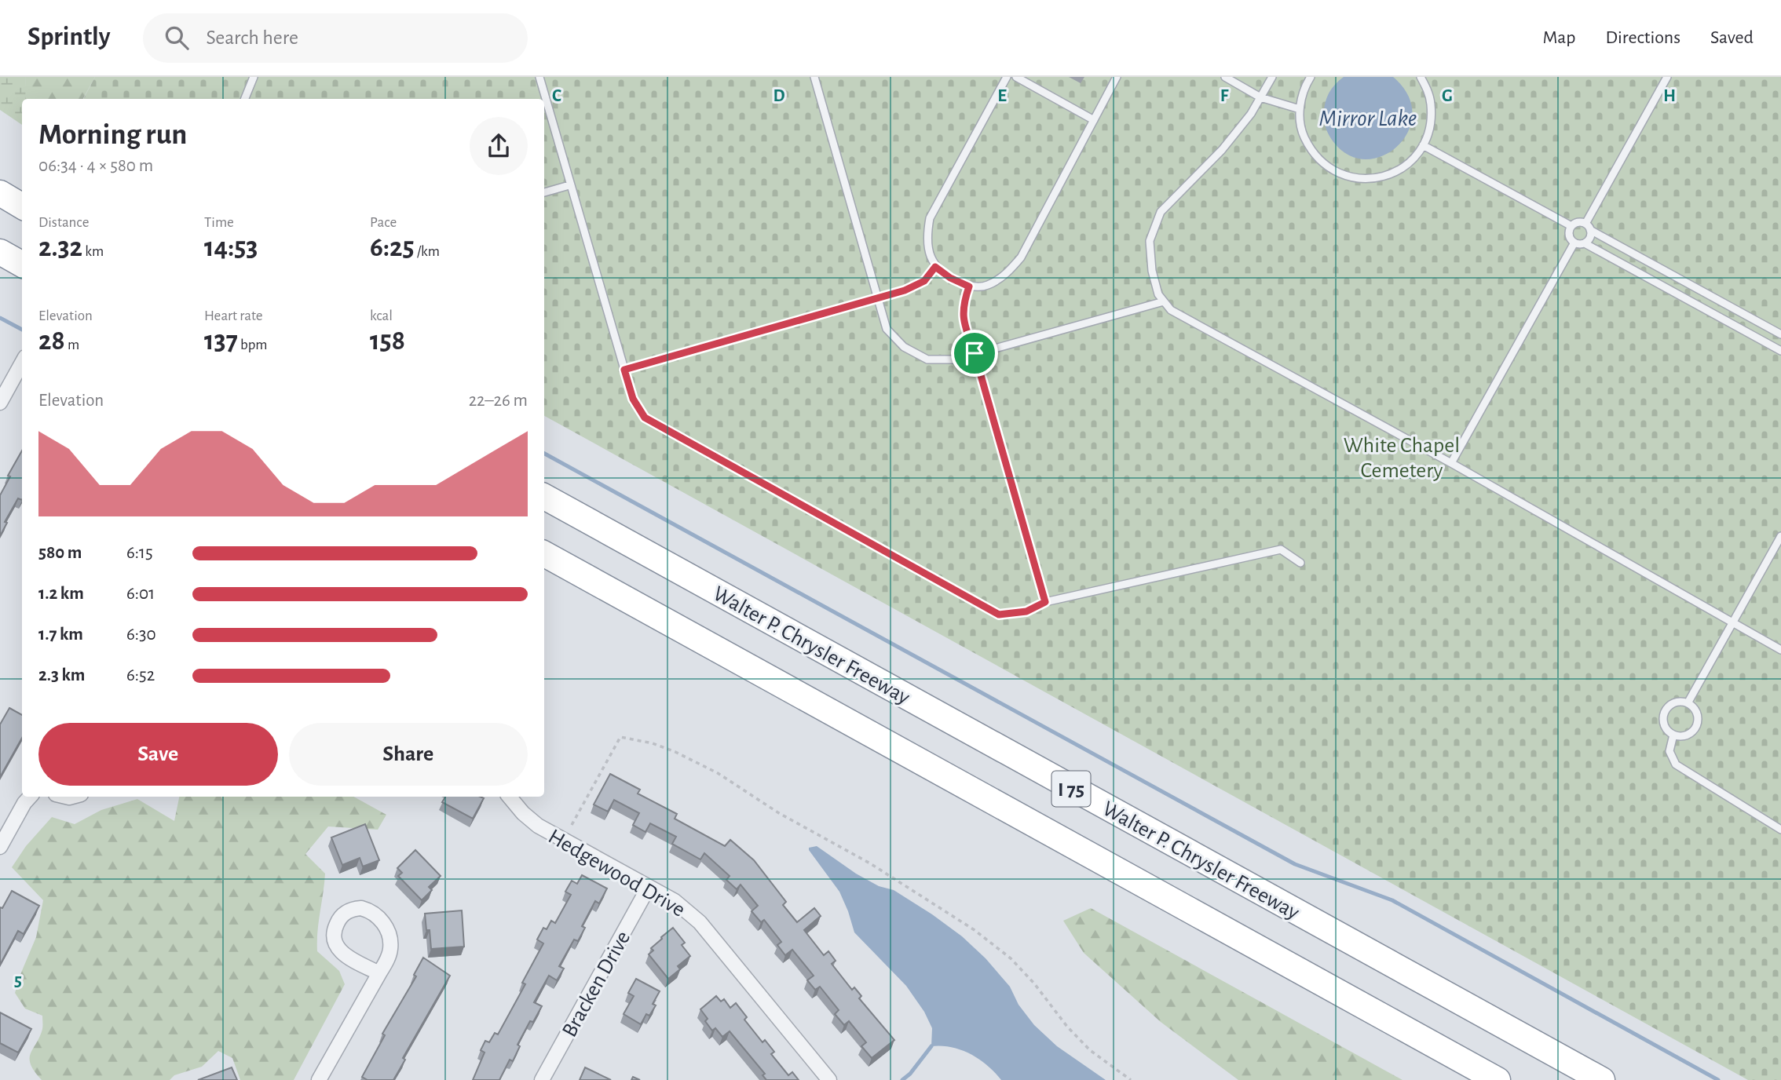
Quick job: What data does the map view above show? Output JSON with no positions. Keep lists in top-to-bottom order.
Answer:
{
  "streets": {
    "highway": ["Walter P. Chrysler Freeway", "I 75"],
    "street": ["Hedgewood Drive", "Bracken Drive"]
  },
  "crossings": [
    ["Hedgewood Drive", "Bracken Drive"]
  ],
  "water": ["Mirror Lake"],
  "parks": ["White Chapel Cemetery"],
  "page": {
    "header": "Sprintly",
    "search": "Search here",
    "nav": ["Map", "Directions", "Saved"],
    "heading": ["Morning run", "06:34 · 4 × 580 m"],
    "stats": [
      ["Distance", "2.32 km"],
      ["Time", "14:53"],
      ["Pace", "6:25 /km"],
      ["Elevation", "28 m"],
      ["Heart rate", "137 bpm"],
      ["kcal", "158"]
    ],
    "chart": ["Elevation", "22–26 m"],
    "list": [
      {
        "name": "580 m",
        "note": "6:15"
      },
      {
        "name": "1.2 km",
        "note": "6:01"
      },
      {
        "name": "1.7 km",
        "note": "6:30"
      },
      {
        "name": "2.3 km",
        "note": "6:52"
      }
    ],
    "buttons": ["Save", "Share"]
  },
  "grid": {
    "columns": [
      "C",
      "D",
      "E",
      "F",
      "G",
      "H"
    ],
    "rows": ["5"]
  }
}
